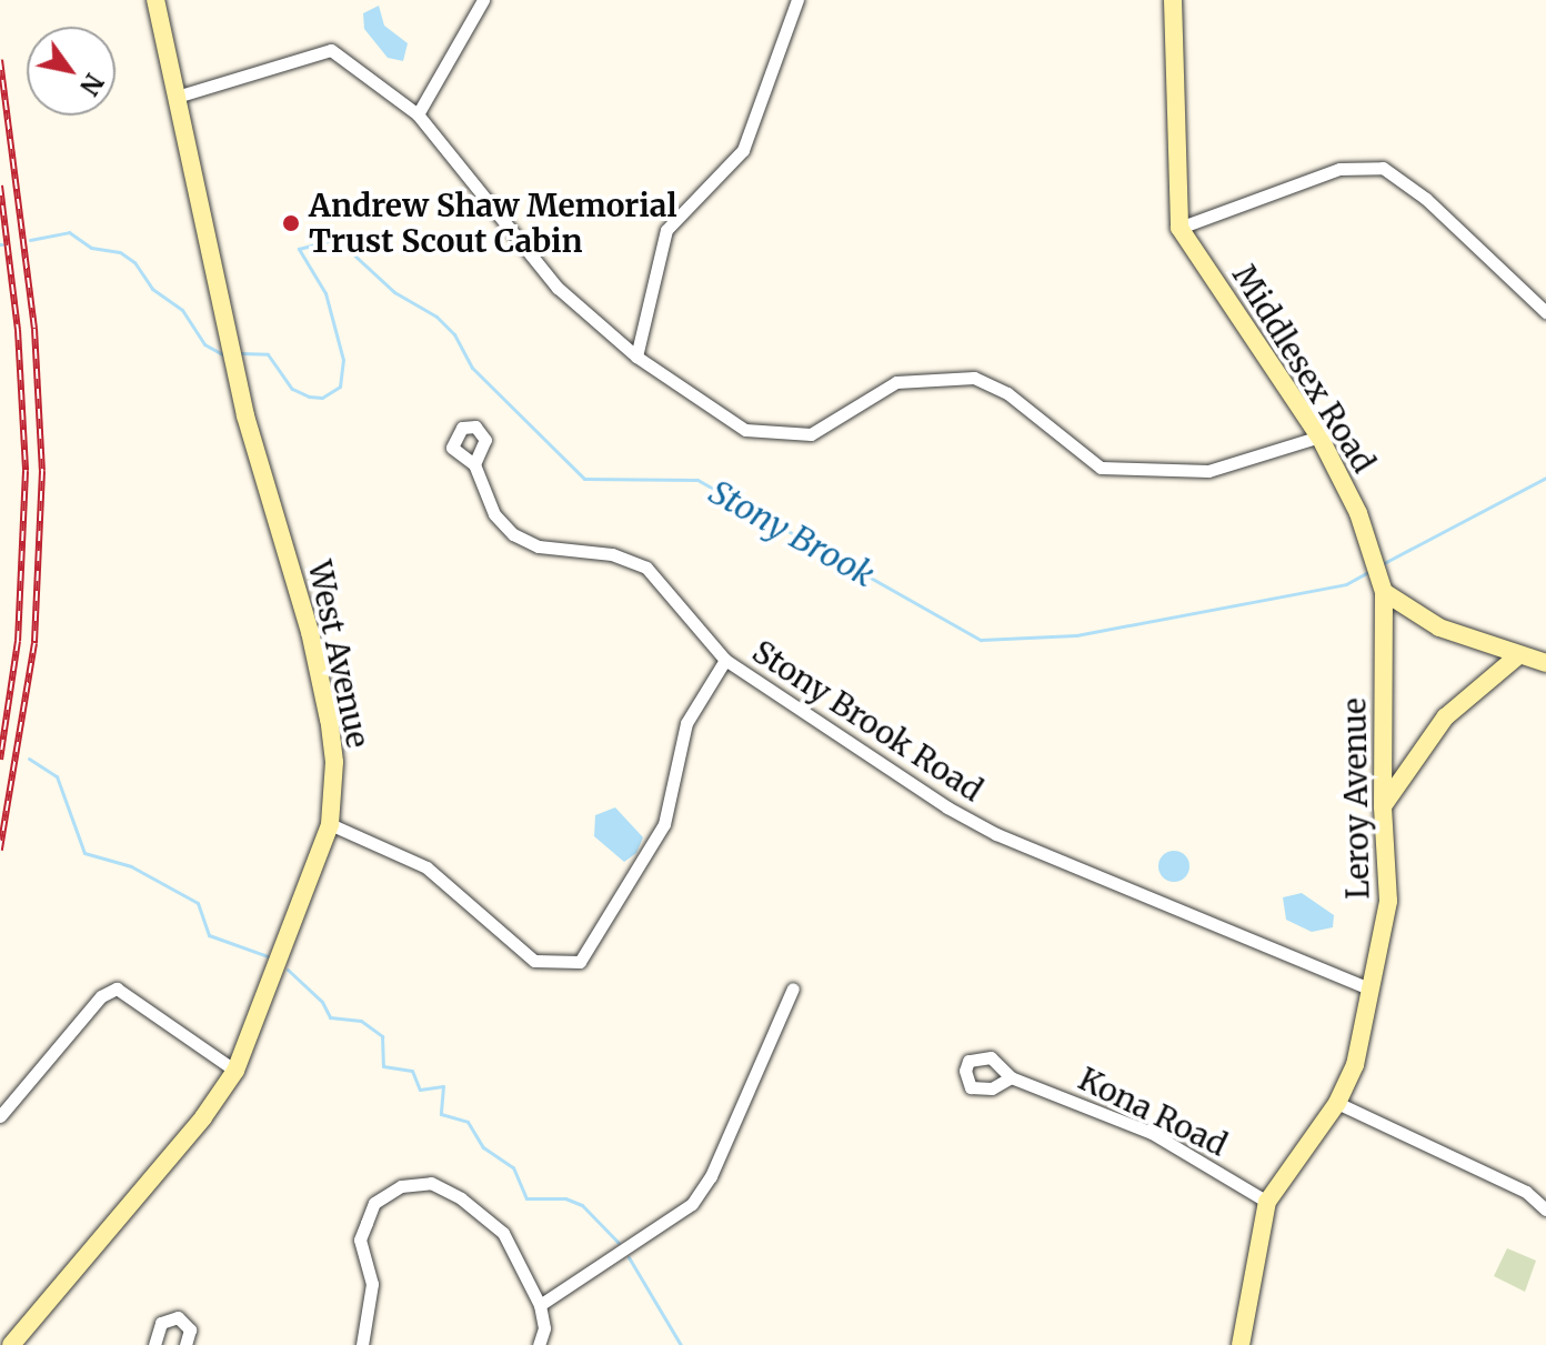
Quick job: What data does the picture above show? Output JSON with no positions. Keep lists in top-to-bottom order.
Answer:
{
  "streets": {
    "main road": ["Middlesex Road", "West Avenue", "Leroy Avenue"],
    "street": ["Stony Brook Road", "Kona Road"]
  },
  "crossings": [
    ["Middlesex Road", "Leroy Avenue"],
    ["West Avenue", "Stony Brook Road"],
    ["Stony Brook Road", "Leroy Avenue"],
    ["Leroy Avenue", "Kona Road"]
  ],
  "water": ["Stony Brook"],
  "places": ["Andrew Shaw Memorial Trust Scout Cabin"],
  "north": "bottom right"
}
